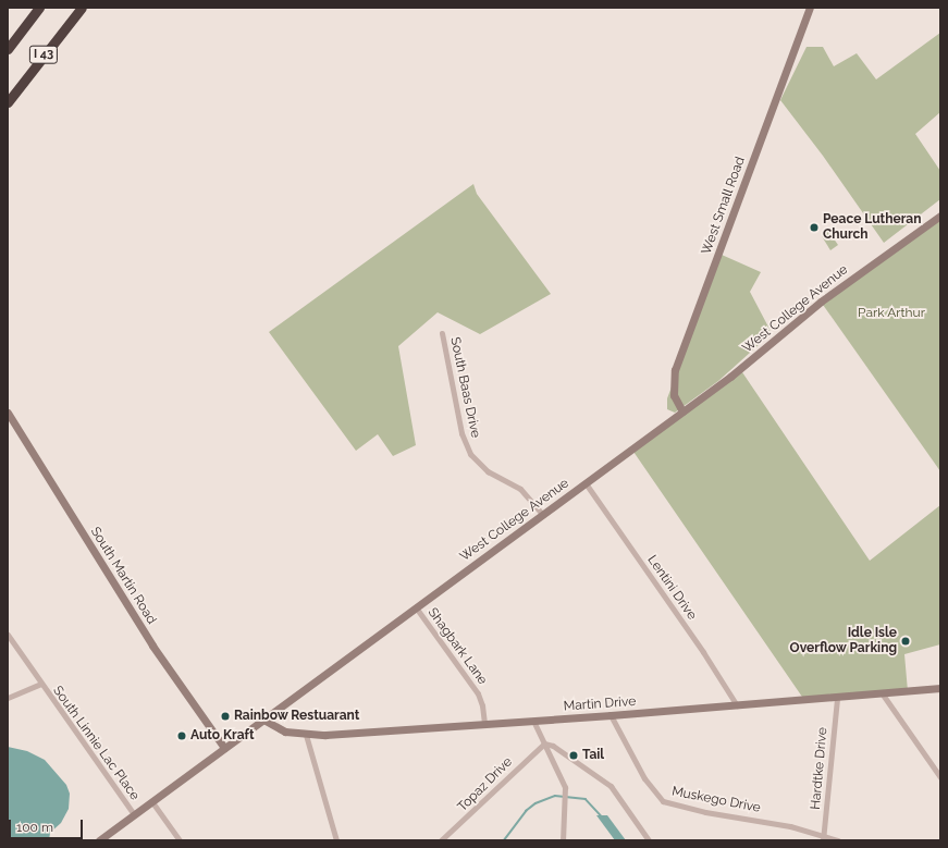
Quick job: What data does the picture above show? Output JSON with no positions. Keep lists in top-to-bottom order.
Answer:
{
  "streets": {
    "highway": ["I 43"],
    "street": [
      "West Small Road",
      "West College Avenue",
      "South Baas Drive",
      "South Martin Road",
      "Lentini Drive",
      "Shagbark Lane",
      "Martin Drive",
      "South Linnie Lac Place",
      "Hardtke Drive",
      "Topaz Drive",
      "Muskego Drive"
    ]
  },
  "crossings": [
    ["West Small Road", "West College Avenue"],
    ["West College Avenue", "South Baas Drive"],
    ["West College Avenue", "South Martin Road"],
    ["West College Avenue", "Lentini Drive"],
    ["West College Avenue", "Shagbark Lane"],
    ["West College Avenue", "Martin Drive"],
    ["West College Avenue", "South Linnie Lac Place"],
    ["Lentini Drive", "Martin Drive"],
    ["Shagbark Lane", "Martin Drive"],
    ["Martin Drive", "Hardtke Drive"],
    ["Martin Drive", "Muskego Drive"],
    ["Hardtke Drive", "Muskego Drive"]
  ],
  "parks": ["Park Arthur"],
  "places": [
    "Peace Lutheran Church",
    "Idle Isle Overflow Parking",
    "Rainbow Restuarant",
    "Auto Kraft",
    "Tail"
  ],
  "scale_bar": "100 m"
}
